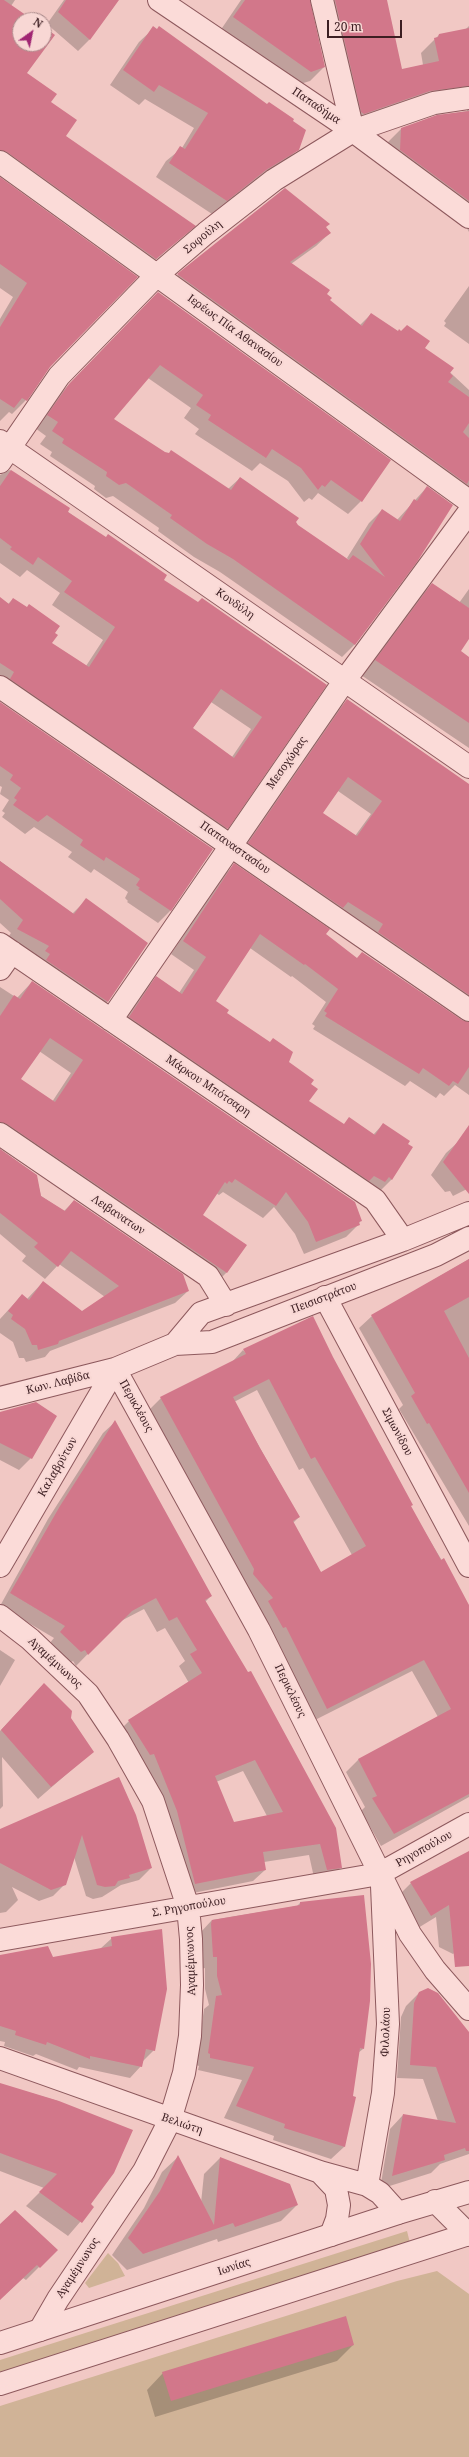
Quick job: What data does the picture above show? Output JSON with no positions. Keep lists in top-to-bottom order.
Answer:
{
  "streets": {
    "street": [
      "Παπαδήμα",
      "Σοφούλη",
      "Ιερέως Πία Αθανασίου",
      "Κονδύλη",
      "Μεσοχώρας",
      "Παπαναστασίου",
      "Μάρκου Μπότσαρη",
      "Λειβανατων",
      "Πεισιστράτου",
      "Κων. Λαβίδα",
      "Περικλέους",
      "Σιμωνίδου",
      "Καλαβρύτων",
      "Αγαμέμνωνος",
      "Ρηγοπούλου",
      "Σ. Ρηγοπούλου",
      "Φιλολάου",
      "Βελιώτη",
      "Ιωνίας"
    ]
  },
  "crossings": [
    ["Παπαδήμα", "Σοφούλη"],
    ["Σοφούλη", "Ιερέως Πία Αθανασίου"],
    ["Σοφούλη", "Κονδύλη"],
    ["Κονδύλη", "Μεσοχώρας"],
    ["Μεσοχώρας", "Παπαναστασίου"],
    ["Μεσοχώρας", "Μάρκου Μπότσαρη"],
    ["Πεισιστράτου", "Κων. Λαβίδα"],
    ["Πεισιστράτου", "Σιμωνίδου"],
    ["Κων. Λαβίδα", "Περικλέους"],
    ["Κων. Λαβίδα", "Καλαβρύτων"],
    ["Περικλέους", "Καλαβρύτων"],
    ["Περικλέους", "Ρηγοπούλου"],
    ["Περικλέους", "Σ. Ρηγοπούλου"],
    ["Περικλέους", "Φιλολάου"],
    ["Αγαμέμνωνος", "Σ. Ρηγοπούλου"],
    ["Αγαμέμνωνος", "Βελιώτη"],
    ["Αγαμέμνωνος", "Ιωνίας"],
    ["Ρηγοπούλου", "Σ. Ρηγοπούλου"],
    ["Ρηγοπούλου", "Φιλολάου"],
    ["Σ. Ρηγοπούλου", "Φιλολάου"],
    ["Φιλολάου", "Βελιώτη"]
  ],
  "scale_bar": "20 m",
  "north": "top right"
}
